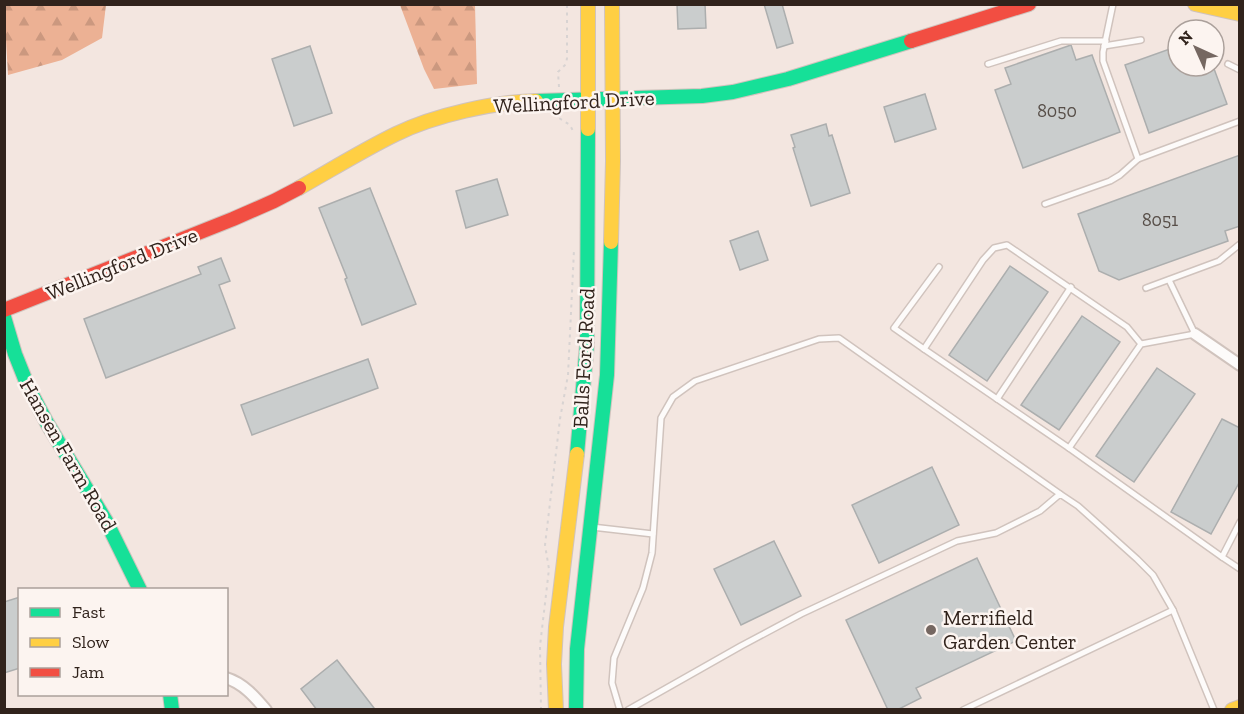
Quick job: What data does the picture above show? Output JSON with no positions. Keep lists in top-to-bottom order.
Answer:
{
  "streets": {
    "main road": ["Wellingford Drive", "Balls Ford Road", "Hansen Farm Road"]
  },
  "crossings": [
    ["Wellingford Drive", "Balls Ford Road"]
  ],
  "places": ["Merrifield Garden Center"],
  "house_numbers": ["8050", "8051"],
  "legend": ["Fast", "Slow", "Jam"],
  "north": "top left"
}
